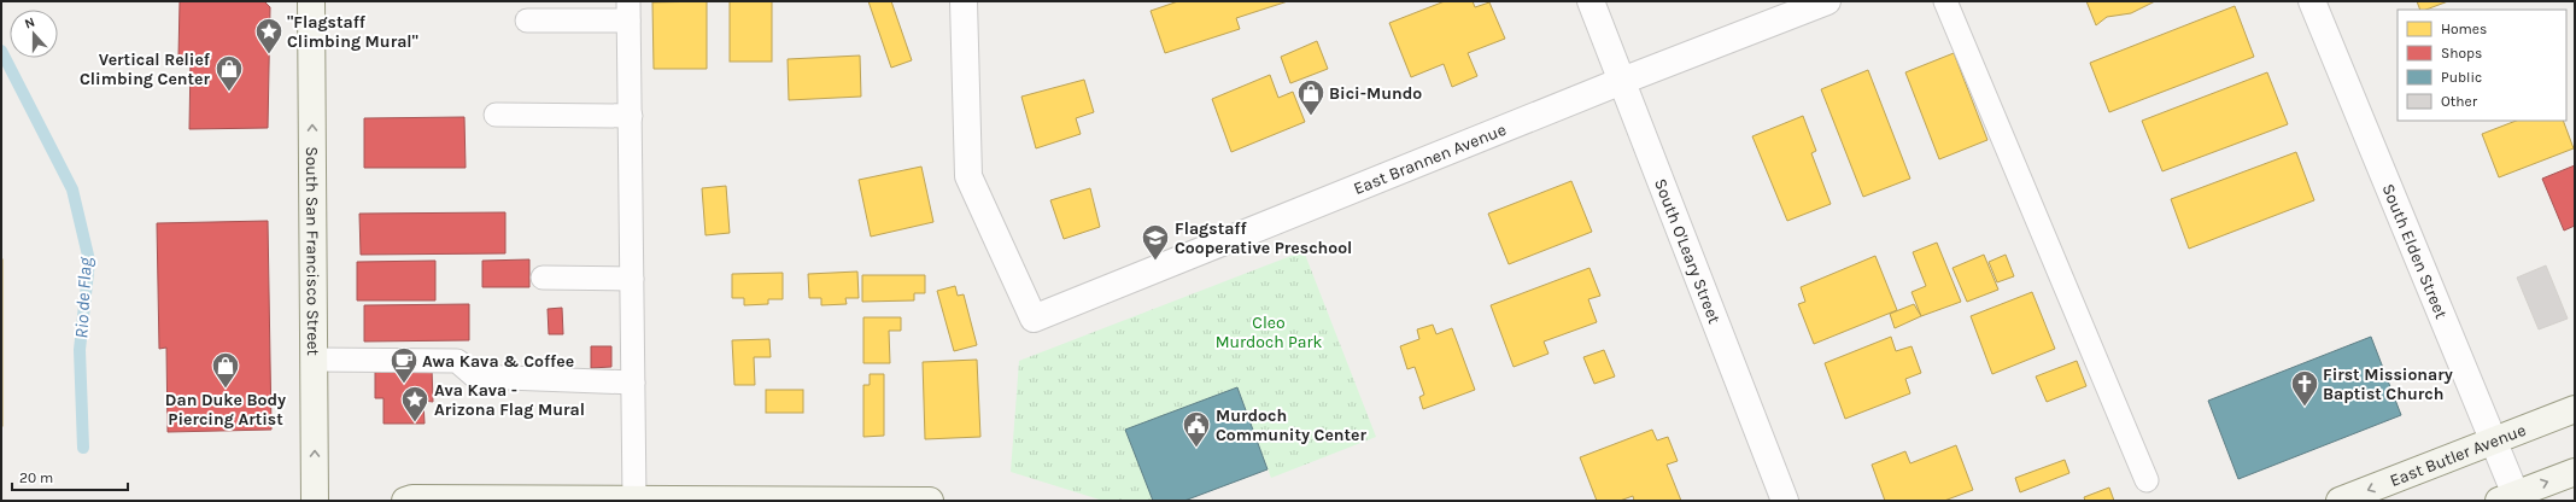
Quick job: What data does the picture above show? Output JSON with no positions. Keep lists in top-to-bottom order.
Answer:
{
  "streets": {
    "main road": ["South San Francisco Street", "East Butler Avenue"],
    "street": ["East Brannen Avenue", "South O'Leary Street", "South Elden Street"]
  },
  "crossings": [
    ["East Brannen Avenue", "South O'Leary Street"],
    ["South Elden Street", "East Butler Avenue"]
  ],
  "one_way": ["South San Francisco Street", "East Butler Avenue"],
  "water": ["Rio de Flag"],
  "parks": ["Cleo Murdoch Park"],
  "places": {
    "place": ["\"Flagstaff Climbing Mural\"", "Ava Kava - Arizona Flag Mural"],
    "shop": ["Vertical Relief Climbing Center", "Bici-Mundo", "Dan Duke Body Piercing Artist"],
    "school or university": ["Flagstaff Cooperative Preschool"],
    "cafe": ["Awa Kava & Coffee"],
    "church": ["First Missionary Baptist Church"],
    "public building": ["Murdoch Community Center"]
  },
  "legend": [
    "Homes",
    "Shops",
    "Public",
    "Other"
  ],
  "scale_bar": "20 m",
  "north": "top"
}
